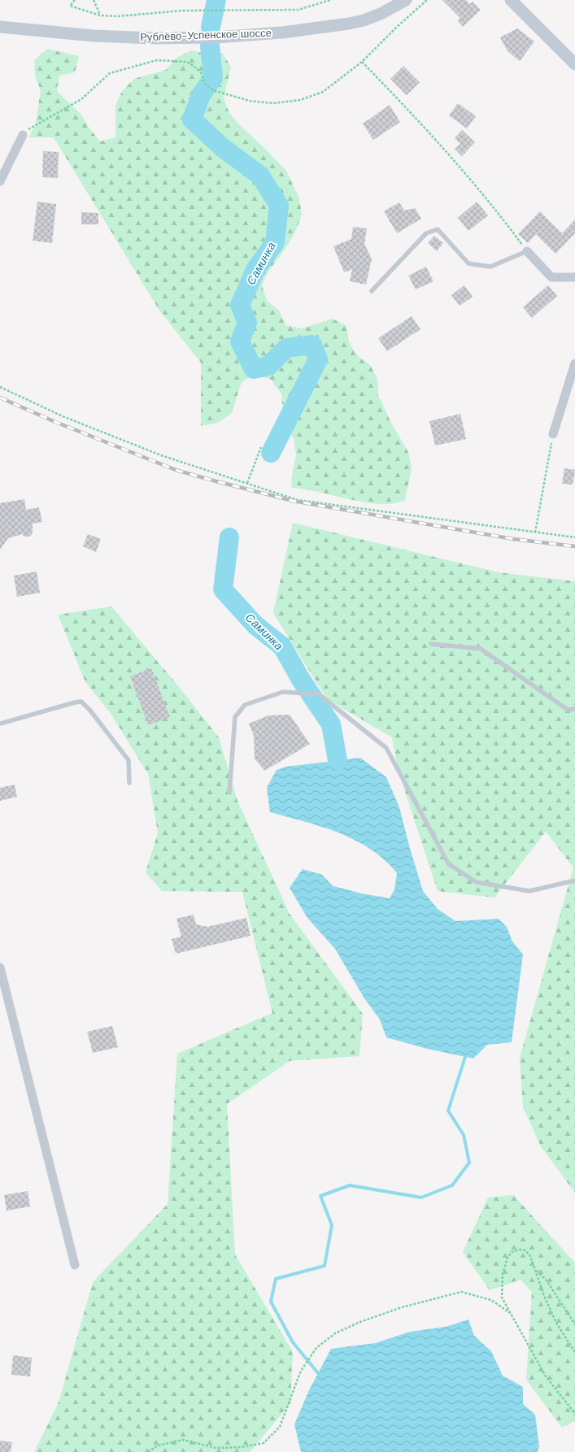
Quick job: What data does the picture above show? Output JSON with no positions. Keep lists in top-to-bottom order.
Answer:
{
  "streets": {
    "main road": ["Рублёво-Успенское шоссе"]
  },
  "water": ["Саминка"]
}
